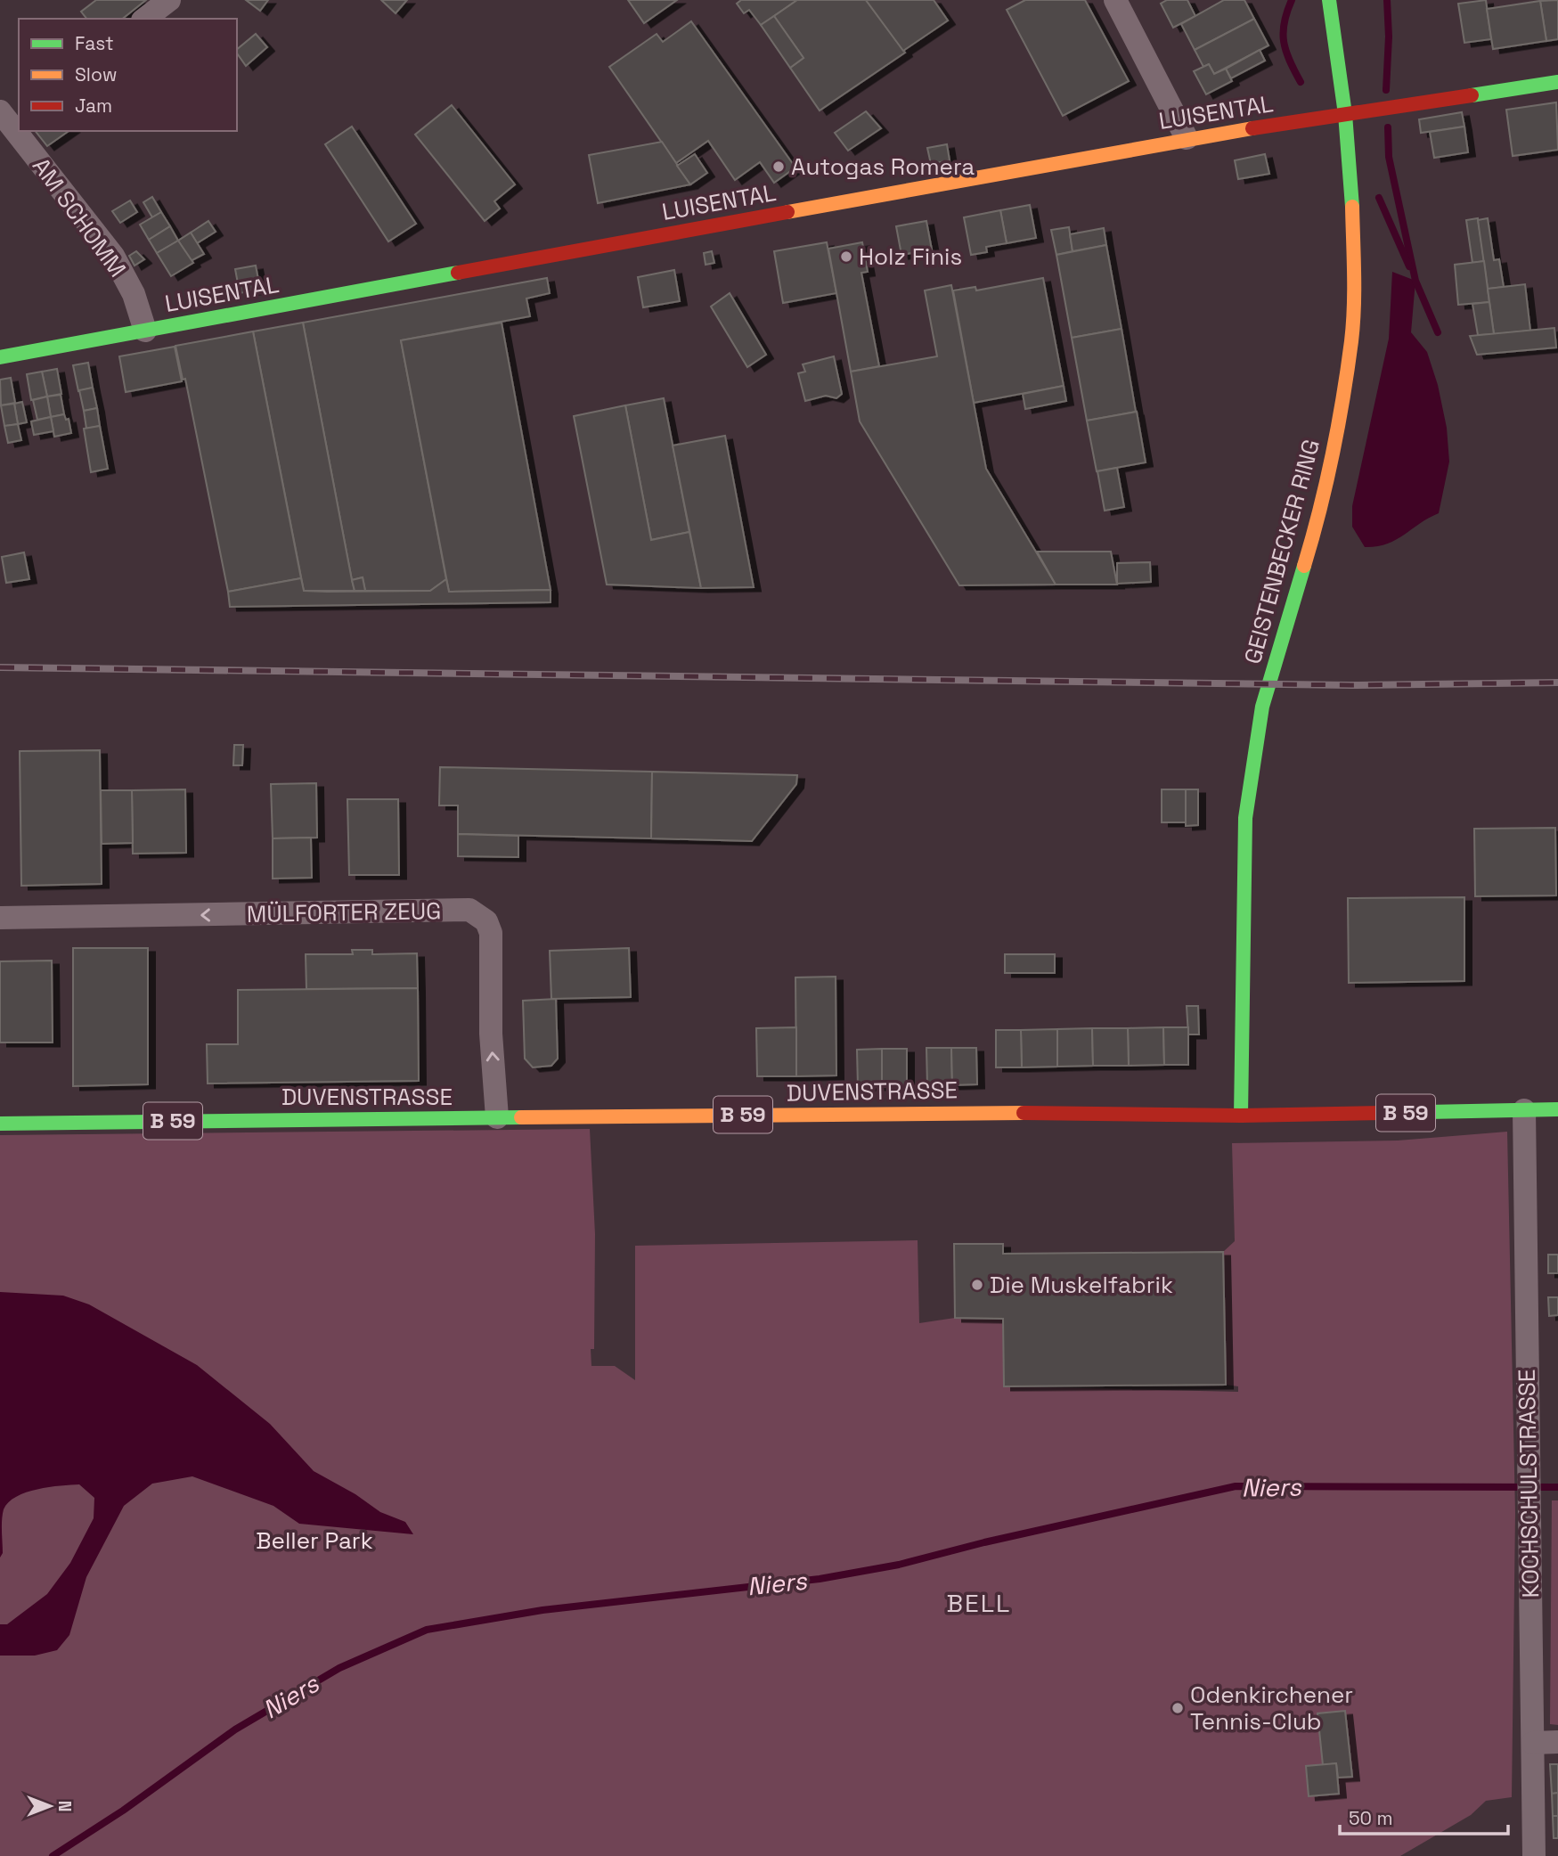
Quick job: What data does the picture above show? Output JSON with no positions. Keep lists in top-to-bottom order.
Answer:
{
  "streets": {
    "main road": [
      "LUISENTAL",
      "GEISTENBECKER RING",
      "DUVENSTRASSE",
      "B 59"
    ],
    "street": ["AM SCHOMM", "MÜLFORTER ZEUG", "KOCHSCHULSTRASSE"]
  },
  "crossings": [
    ["LUISENTAL", "AM SCHOMM"],
    ["LUISENTAL", "GEISTENBECKER RING"],
    ["GEISTENBECKER RING", "DUVENSTRASSE"],
    ["MÜLFORTER ZEUG", "DUVENSTRASSE"],
    ["DUVENSTRASSE", "KOCHSCHULSTRASSE"]
  ],
  "districts": ["BELL"],
  "water": ["Niers"],
  "parks": ["Beller Park"],
  "places": [
    "Autogas Romera",
    "Holz Finis",
    "Die Muskelfabrik",
    "Odenkirchener Tennis-Club"
  ],
  "legend": ["Fast", "Slow", "Jam"],
  "scale_bar": "50 m",
  "north": "right"
}
